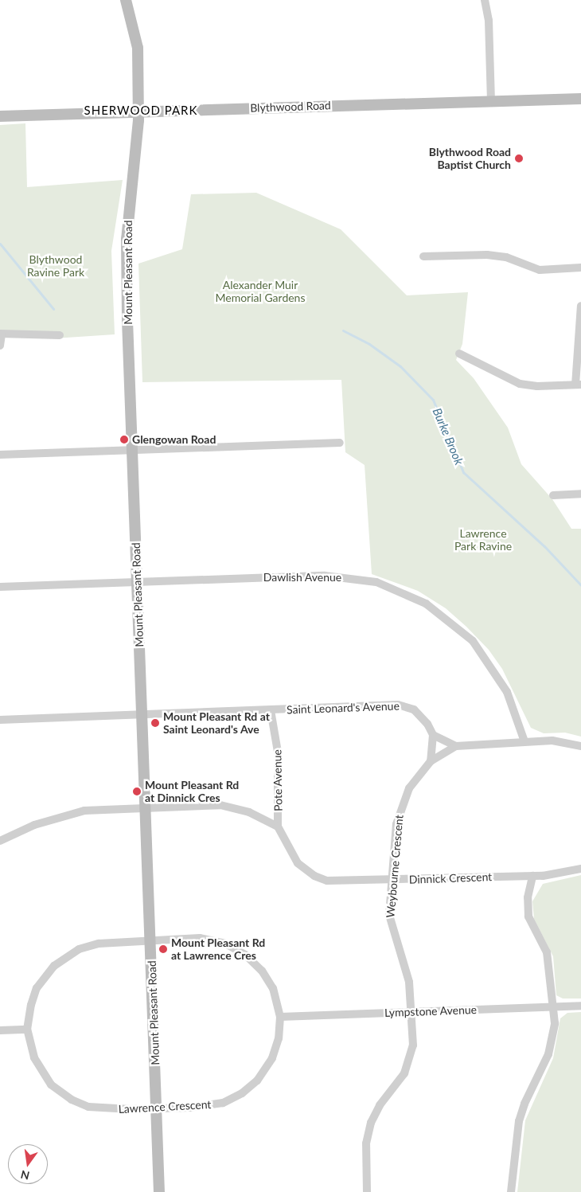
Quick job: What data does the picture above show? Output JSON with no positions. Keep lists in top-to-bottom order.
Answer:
{
  "streets": {
    "main road": ["Blythwood Road", "Mount Pleasant Road"],
    "street": [
      "Dawlish Avenue",
      "Saint Leonard's Avenue",
      "Pote Avenue",
      "Weybourne Crescent",
      "Dinnick Crescent",
      "Lympstone Avenue",
      "Lawrence Crescent"
    ]
  },
  "crossings": [
    ["Blythwood Road", "Mount Pleasant Road"],
    ["Mount Pleasant Road", "Dawlish Avenue"],
    ["Mount Pleasant Road", "Saint Leonard's Avenue"],
    ["Mount Pleasant Road", "Lawrence Crescent"],
    ["Dawlish Avenue", "Weybourne Crescent"],
    ["Saint Leonard's Avenue", "Pote Avenue"],
    ["Pote Avenue", "Dinnick Crescent"],
    ["Weybourne Crescent", "Dinnick Crescent"],
    ["Weybourne Crescent", "Lympstone Avenue"],
    ["Lympstone Avenue", "Lawrence Crescent"]
  ],
  "districts": ["SHERWOOD PARK"],
  "water": ["Burke Brook"],
  "parks": ["Blythwood Ravine Park", "Alexander Muir Memorial Gardens", "Lawrence Park Ravine"],
  "places": [
    "Blythwood Road Baptist Church",
    "Glengowan Road",
    "Mount Pleasant Rd at Saint Leonard's Ave",
    "Mount Pleasant Rd at Dinnick Cres",
    "Mount Pleasant Rd at Lawrence Cres"
  ],
  "north": "bottom"
}
